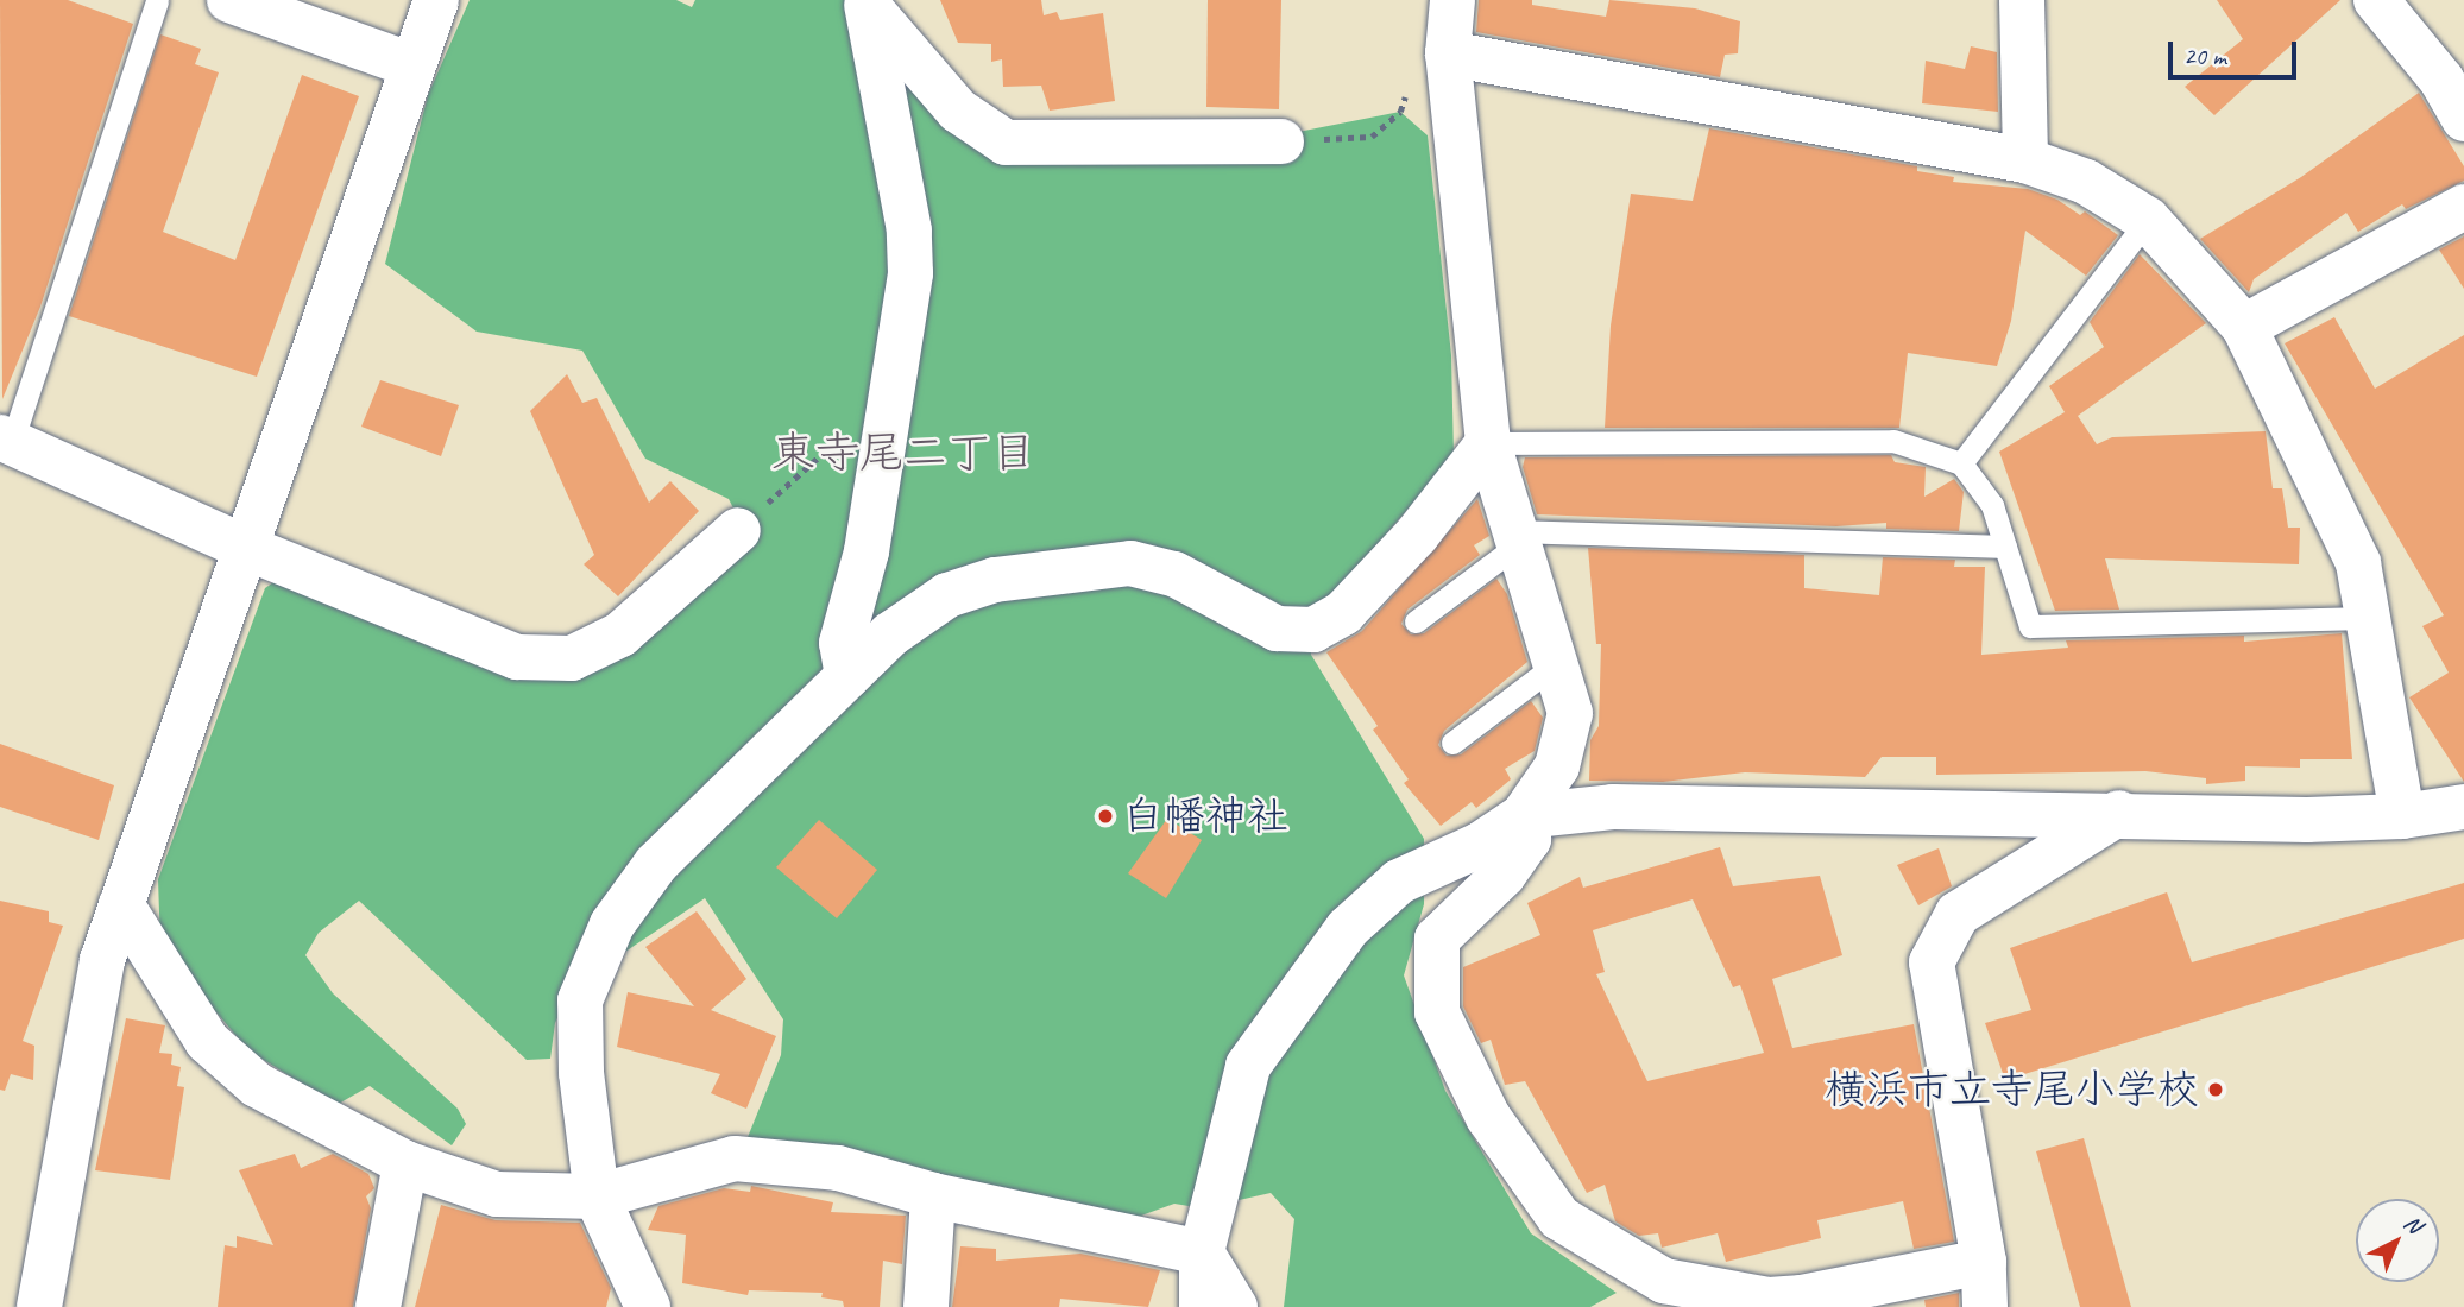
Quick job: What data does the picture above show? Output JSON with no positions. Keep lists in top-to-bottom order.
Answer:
{
  "districts": ["東寺尾二丁目"],
  "places": ["白幡神社", "横浜市立寺尾小学校"],
  "scale_bar": "20 m",
  "north": "top right"
}
